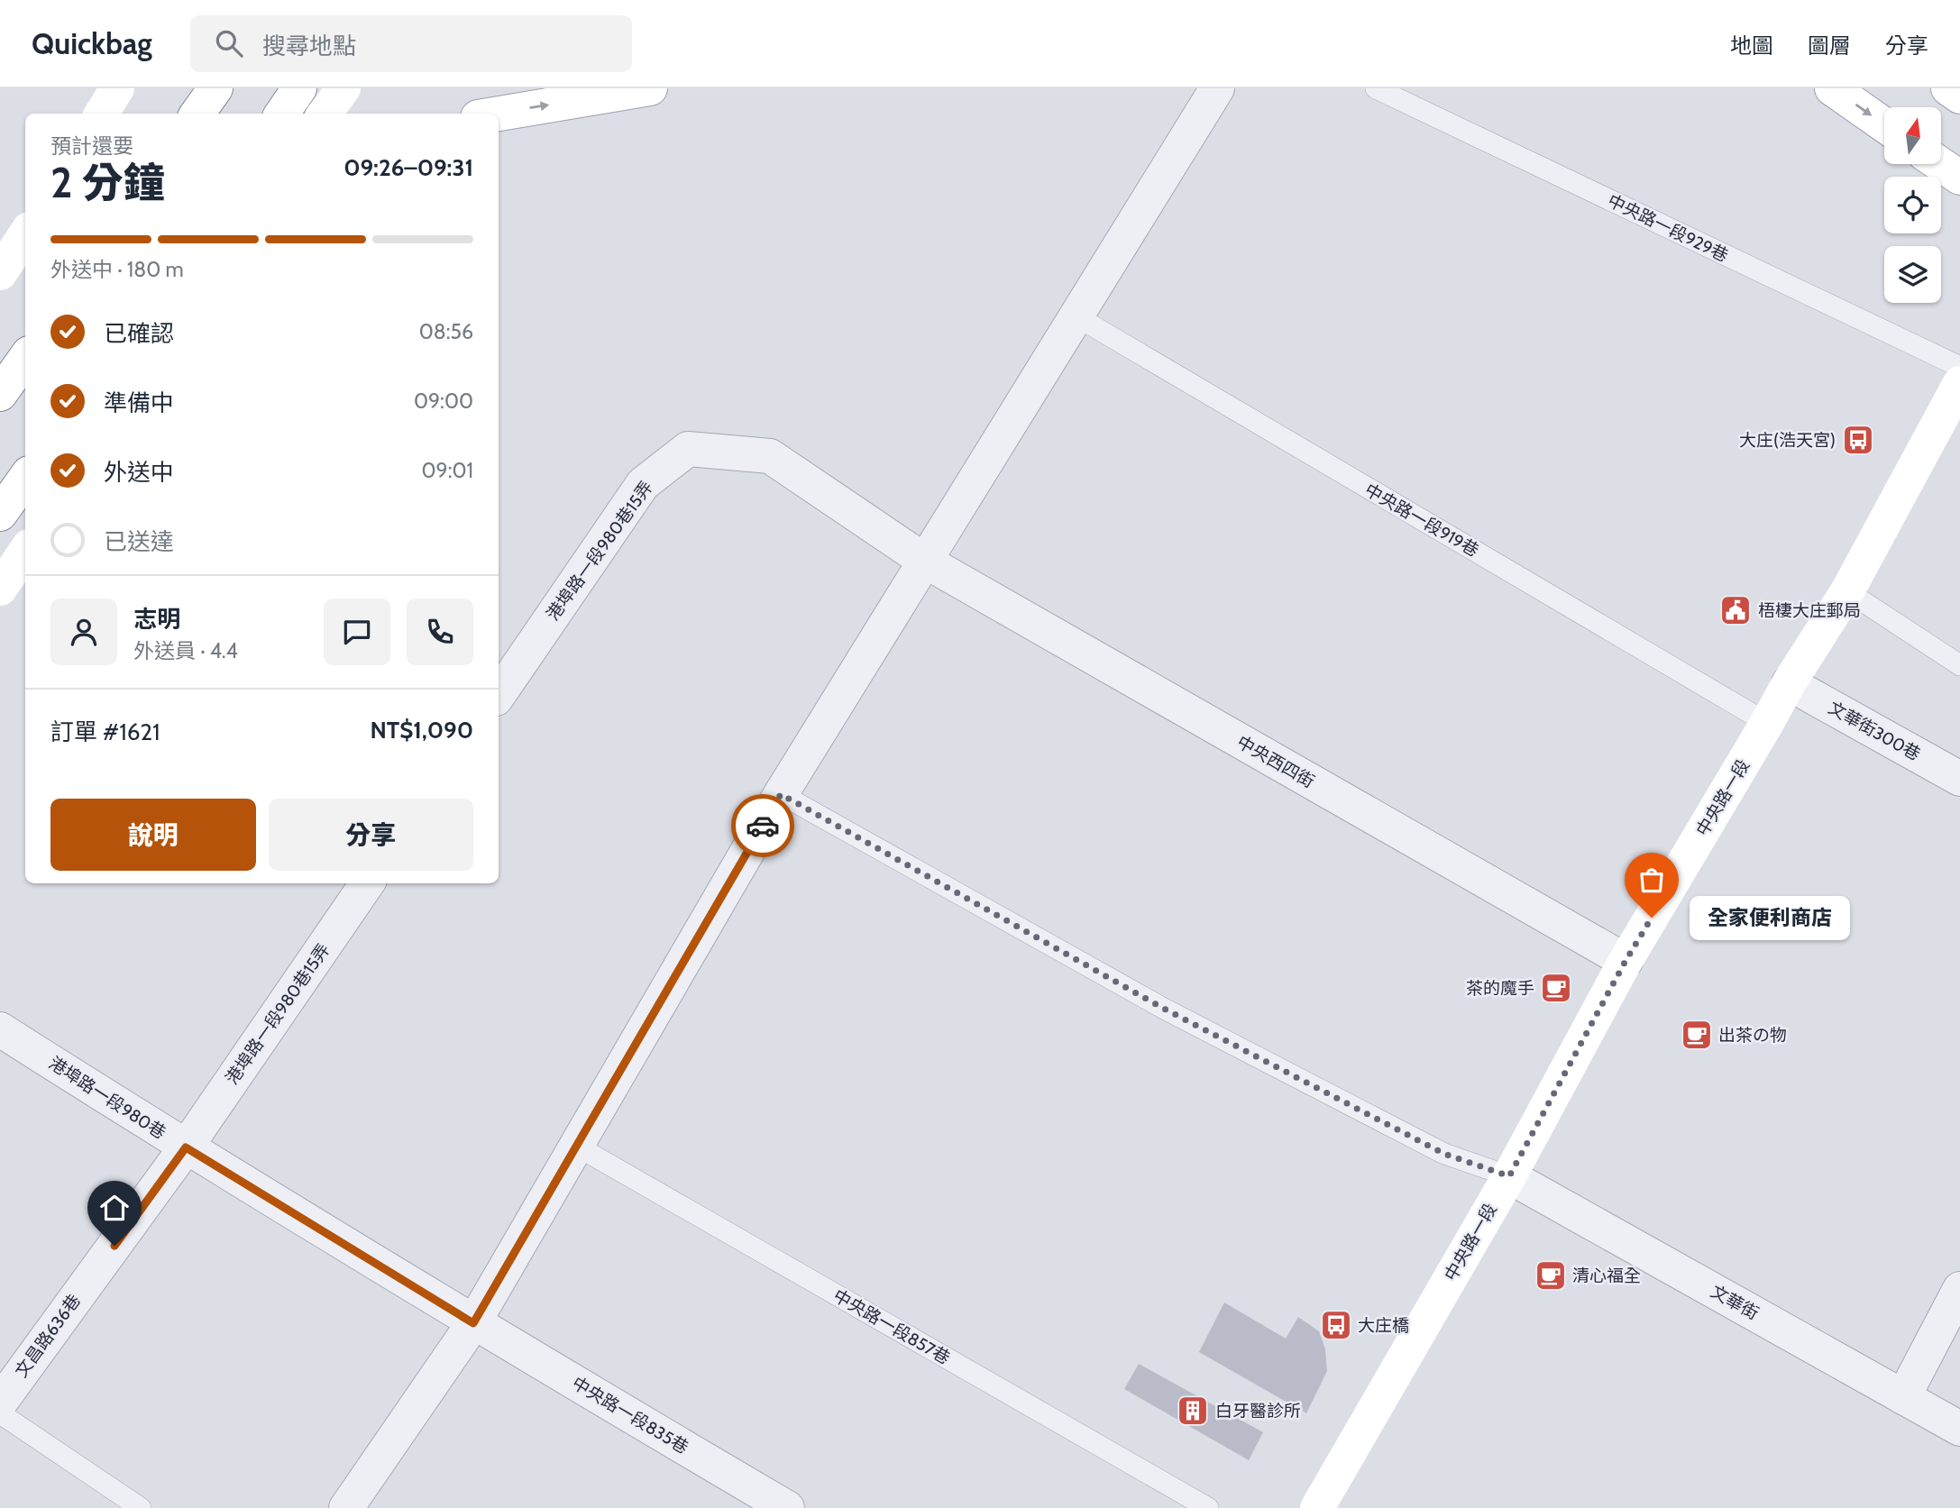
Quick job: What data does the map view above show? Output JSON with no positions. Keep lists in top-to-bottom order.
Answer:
{
  "streets": {
    "main road": ["中央路一段"],
    "street": [
      "港埠路一段980巷15弄",
      "文華街300巷",
      "中央西四街",
      "港埠路一段980巷",
      "文華街",
      "文昌路636巷",
      "中央路一段835巷"
    ],
    "lane": ["中央路一段929巷", "中央路一段919巷", "中央路一段857巷"]
  },
  "crossings": [
    ["中央路一段919巷", "中央路一段"],
    ["港埠路一段980巷15弄", "中央西四街"],
    ["港埠路一段980巷15弄", "港埠路一段980巷"],
    ["港埠路一段980巷15弄", "文昌路636巷"],
    ["文華街300巷", "中央路一段"],
    ["中央西四街", "中央路一段"],
    ["中央路一段", "文華街"],
    ["港埠路一段980巷", "文昌路636巷"],
    ["港埠路一段980巷", "中央路一段835巷"]
  ],
  "places": {
    "bus stop": ["大庄(浩天宮)", "大庄橋"],
    "public building": ["梧棲大庄郵局"],
    "other": ["全家便利商店"],
    "cafe": ["茶的魔手", "出茶の物", "清心福全"],
    "building": ["白牙醫診所"]
  },
  "north": "top",
  "page": {
    "header": "Quickbag",
    "search": "搜尋地點",
    "nav": ["地圖", "圖層", "分享"],
    "heading": ["2 分鐘", "預計還要", "09:26–09:31"],
    "panel": [
      "志明",
      "外送員 · 4.4",
      "訂單 #1621",
      "NT$1,090"
    ],
    "bar": "外送中 · 180 m",
    "list": [
      ["已確認", "08:56"],
      ["準備中", "09:00"],
      ["外送中", "09:01"],
      "已送達"
    ],
    "buttons": ["說明", "分享"],
    "bubble": "全家便利商店"
  }
}
